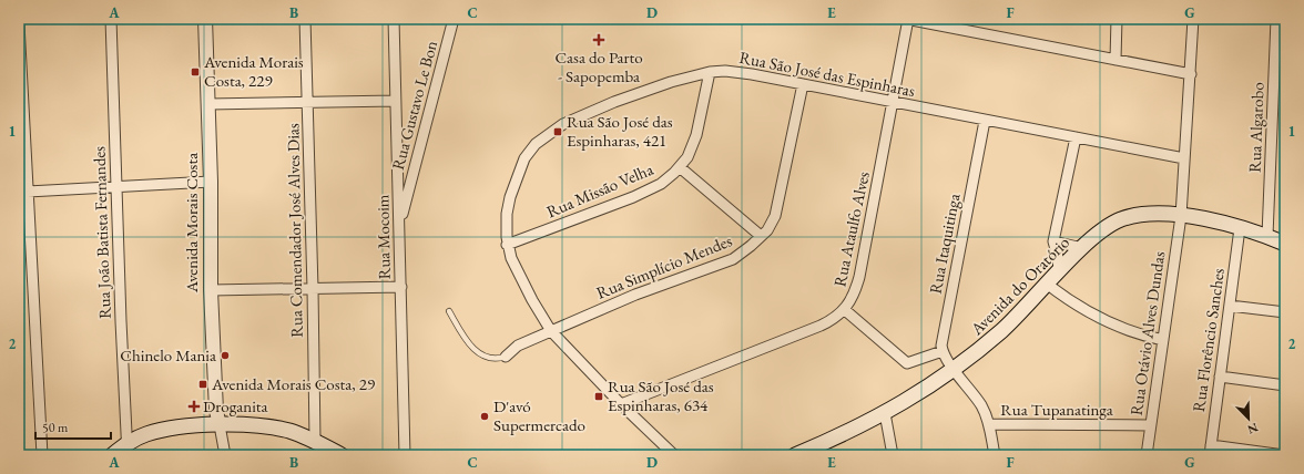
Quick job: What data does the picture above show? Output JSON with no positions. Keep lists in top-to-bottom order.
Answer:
{
  "streets": {
    "main road": ["Avenida do Oratório"],
    "street": [
      "Rua São José das Espinharas",
      "Rua Gustavo Le Bon",
      "Rua Algarobo",
      "Rua Missão Velha",
      "Avenida Morais Costa",
      "Rua Ataulfo Alves",
      "Rua Comendador José Alves Dias",
      "Rua João Batista Fernandes",
      "Rua Mocoim",
      "Rua Itaquitinga",
      "Rua Simplício Mendes",
      "Rua Otávio Alves Dundas",
      "Rua Florêncio Sanches",
      "Rua Tupanatinga"
    ]
  },
  "crossings": [
    ["Rua São José das Espinharas", "Rua Missão Velha"],
    ["Rua São José das Espinharas", "Rua Ataulfo Alves"],
    ["Rua São José das Espinharas", "Rua Itaquitinga"],
    ["Rua São José das Espinharas", "Rua Simplício Mendes"],
    ["Rua São José das Espinharas", "Rua Otávio Alves Dundas"],
    ["Rua Gustavo Le Bon", "Rua Mocoim"],
    ["Rua Algarobo", "Avenida do Oratório"],
    ["Avenida do Oratório", "Rua Otávio Alves Dundas"],
    ["Avenida do Oratório", "Rua Florêncio Sanches"],
    ["Rua Otávio Alves Dundas", "Rua Tupanatinga"]
  ],
  "places": {
    "health": ["Casa do Parto - Sapopemba", "Droganita"],
    "transit": [
      "Avenida Morais Costa, 229",
      "Rua São José das Espinharas, 421",
      "Avenida Morais Costa, 29",
      "Rua São José das Espinharas, 634"
    ],
    "other": ["Chinelo Mania", "D'avó Supermercado"]
  },
  "scale_bar": "50 m",
  "north": "bottom right",
  "grid": {
    "columns": [
      "A",
      "B",
      "C",
      "D",
      "E",
      "F",
      "G"
    ],
    "rows": ["1", "2"]
  }
}
